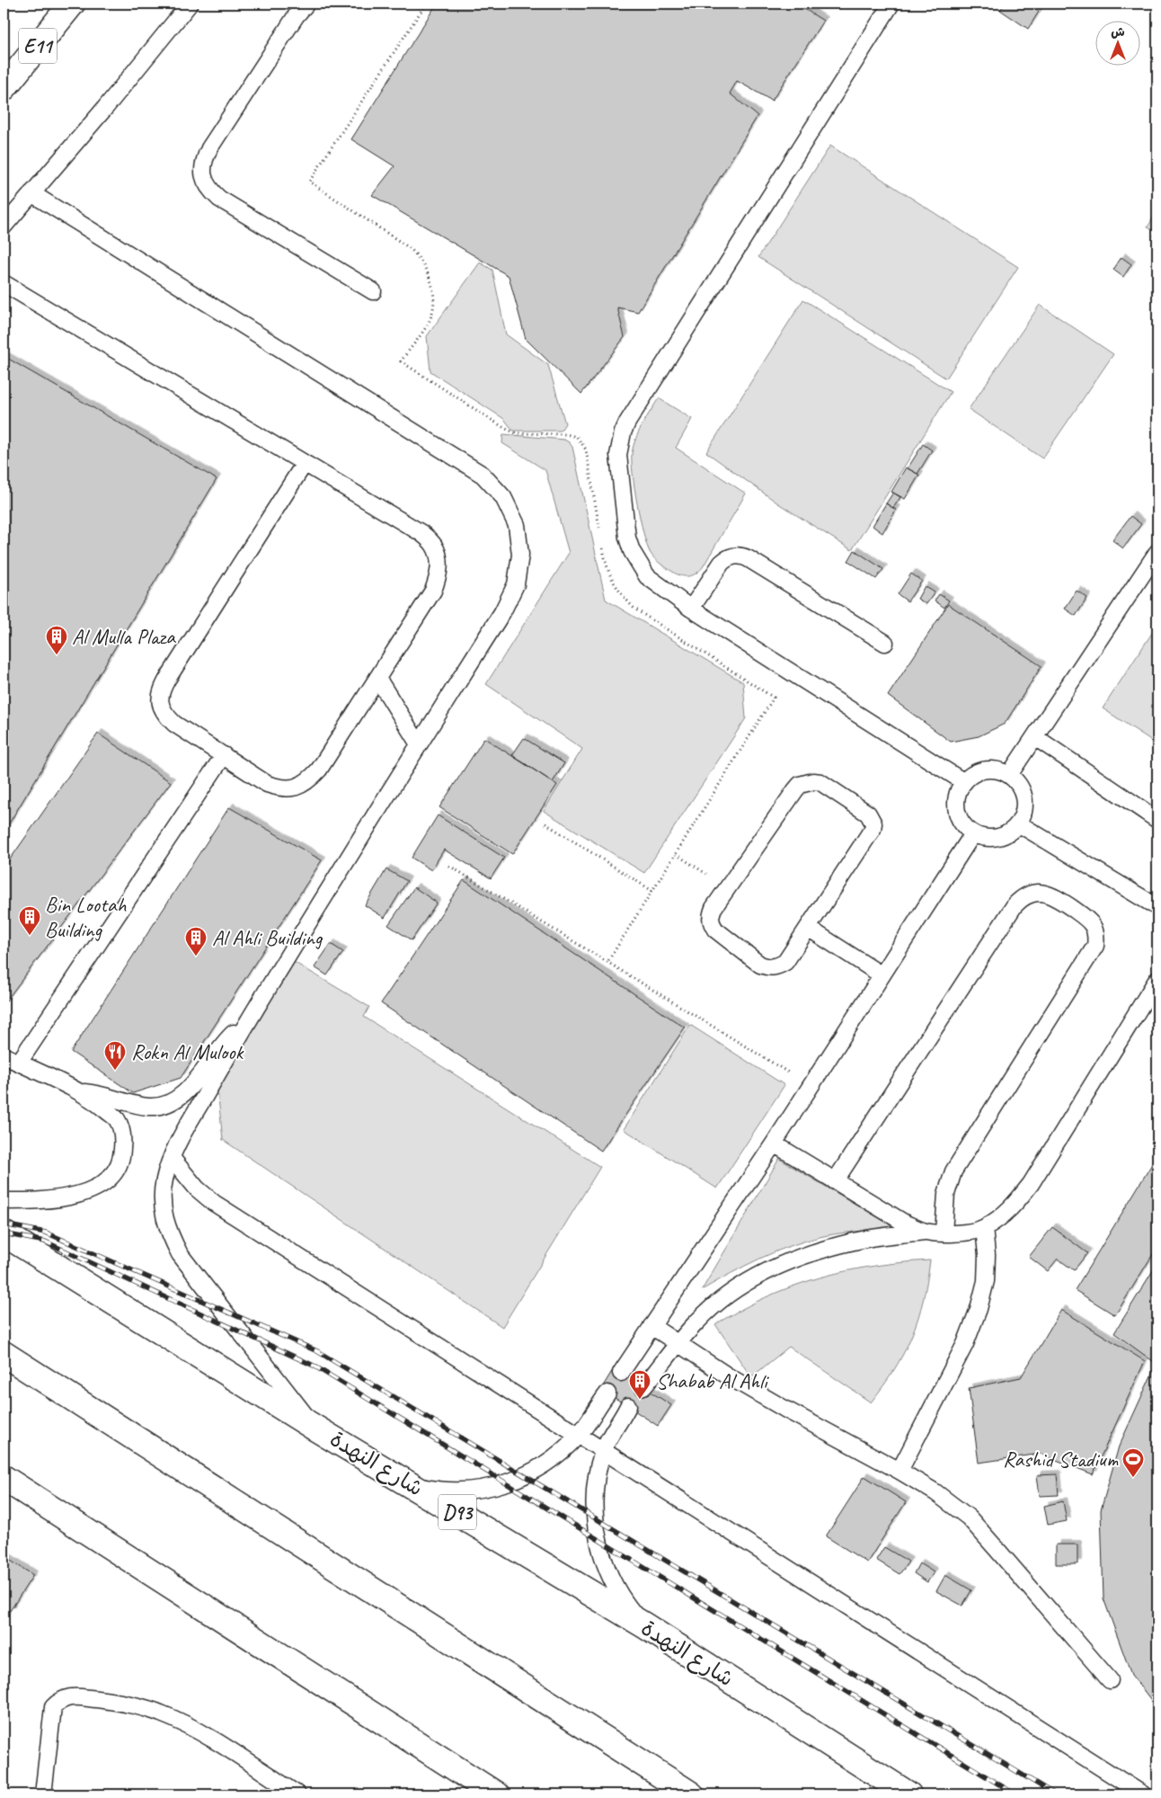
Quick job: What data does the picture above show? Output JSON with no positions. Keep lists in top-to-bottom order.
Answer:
{
  "streets": {
    "main road": ["E11", "شارع النهدة", "D93"]
  },
  "places": {
    "building": [
      "Al Mulla Plaza",
      "Bin Lootah Building",
      "Al Ahli Building",
      "Shabab Al Ahli"
    ],
    "restaurant": ["Rokn Al Mulook"],
    "sports": ["Rashid Stadium"]
  },
  "north": "top"
}
